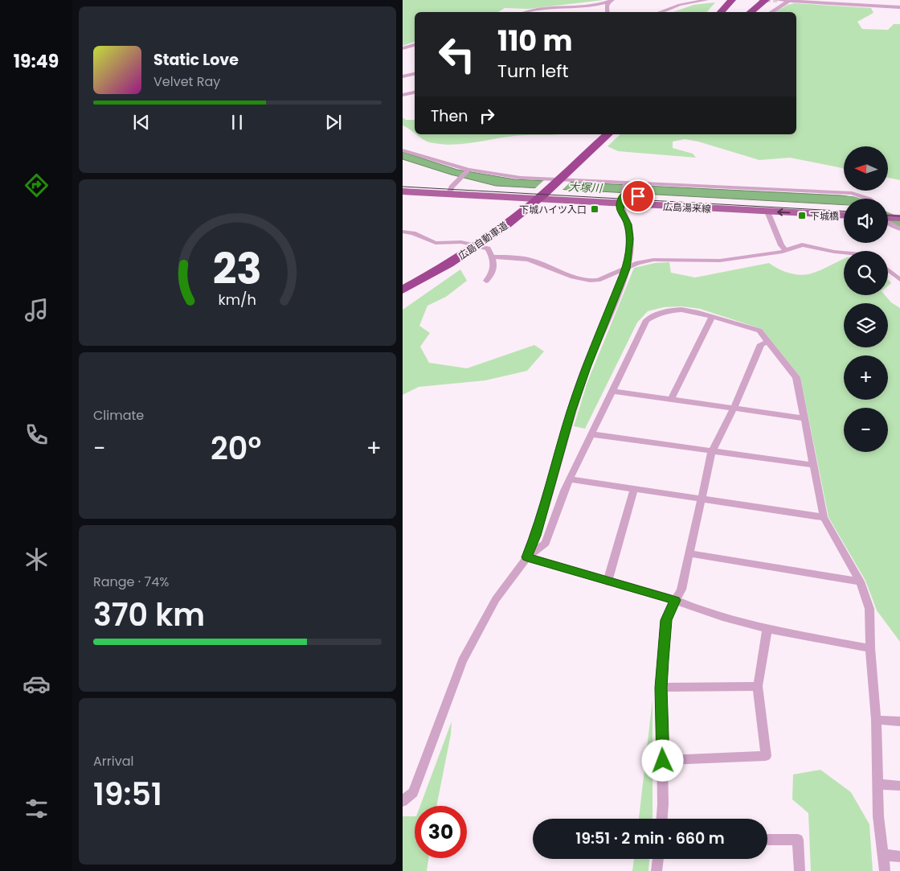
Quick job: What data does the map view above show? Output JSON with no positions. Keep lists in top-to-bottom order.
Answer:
{
  "streets": {
    "highway": ["広島自動車道"],
    "main road": ["広島湯来線"]
  },
  "water": ["大塚川"],
  "places": {
    "transit": ["下城ハイツ入口", "下城橋"]
  },
  "north": "left",
  "page": {
    "tabs": "19:49",
    "turn": ["110 m", "Turn left"],
    "song": ["Static Love", "Velvet Ray"],
    "then": "Then",
    "map_buttons": ["+", "−"],
    "tile": [
      "Climate",
      ["Range · 74%", "370 km"],
      ["Arrival", "19:51"]
    ],
    "heat": ["−", "20°", "+"],
    "limit": "30",
    "trip": "19:51 · 2 min · 660 m",
    "gauge": ["23", "km/h"]
  }
}
